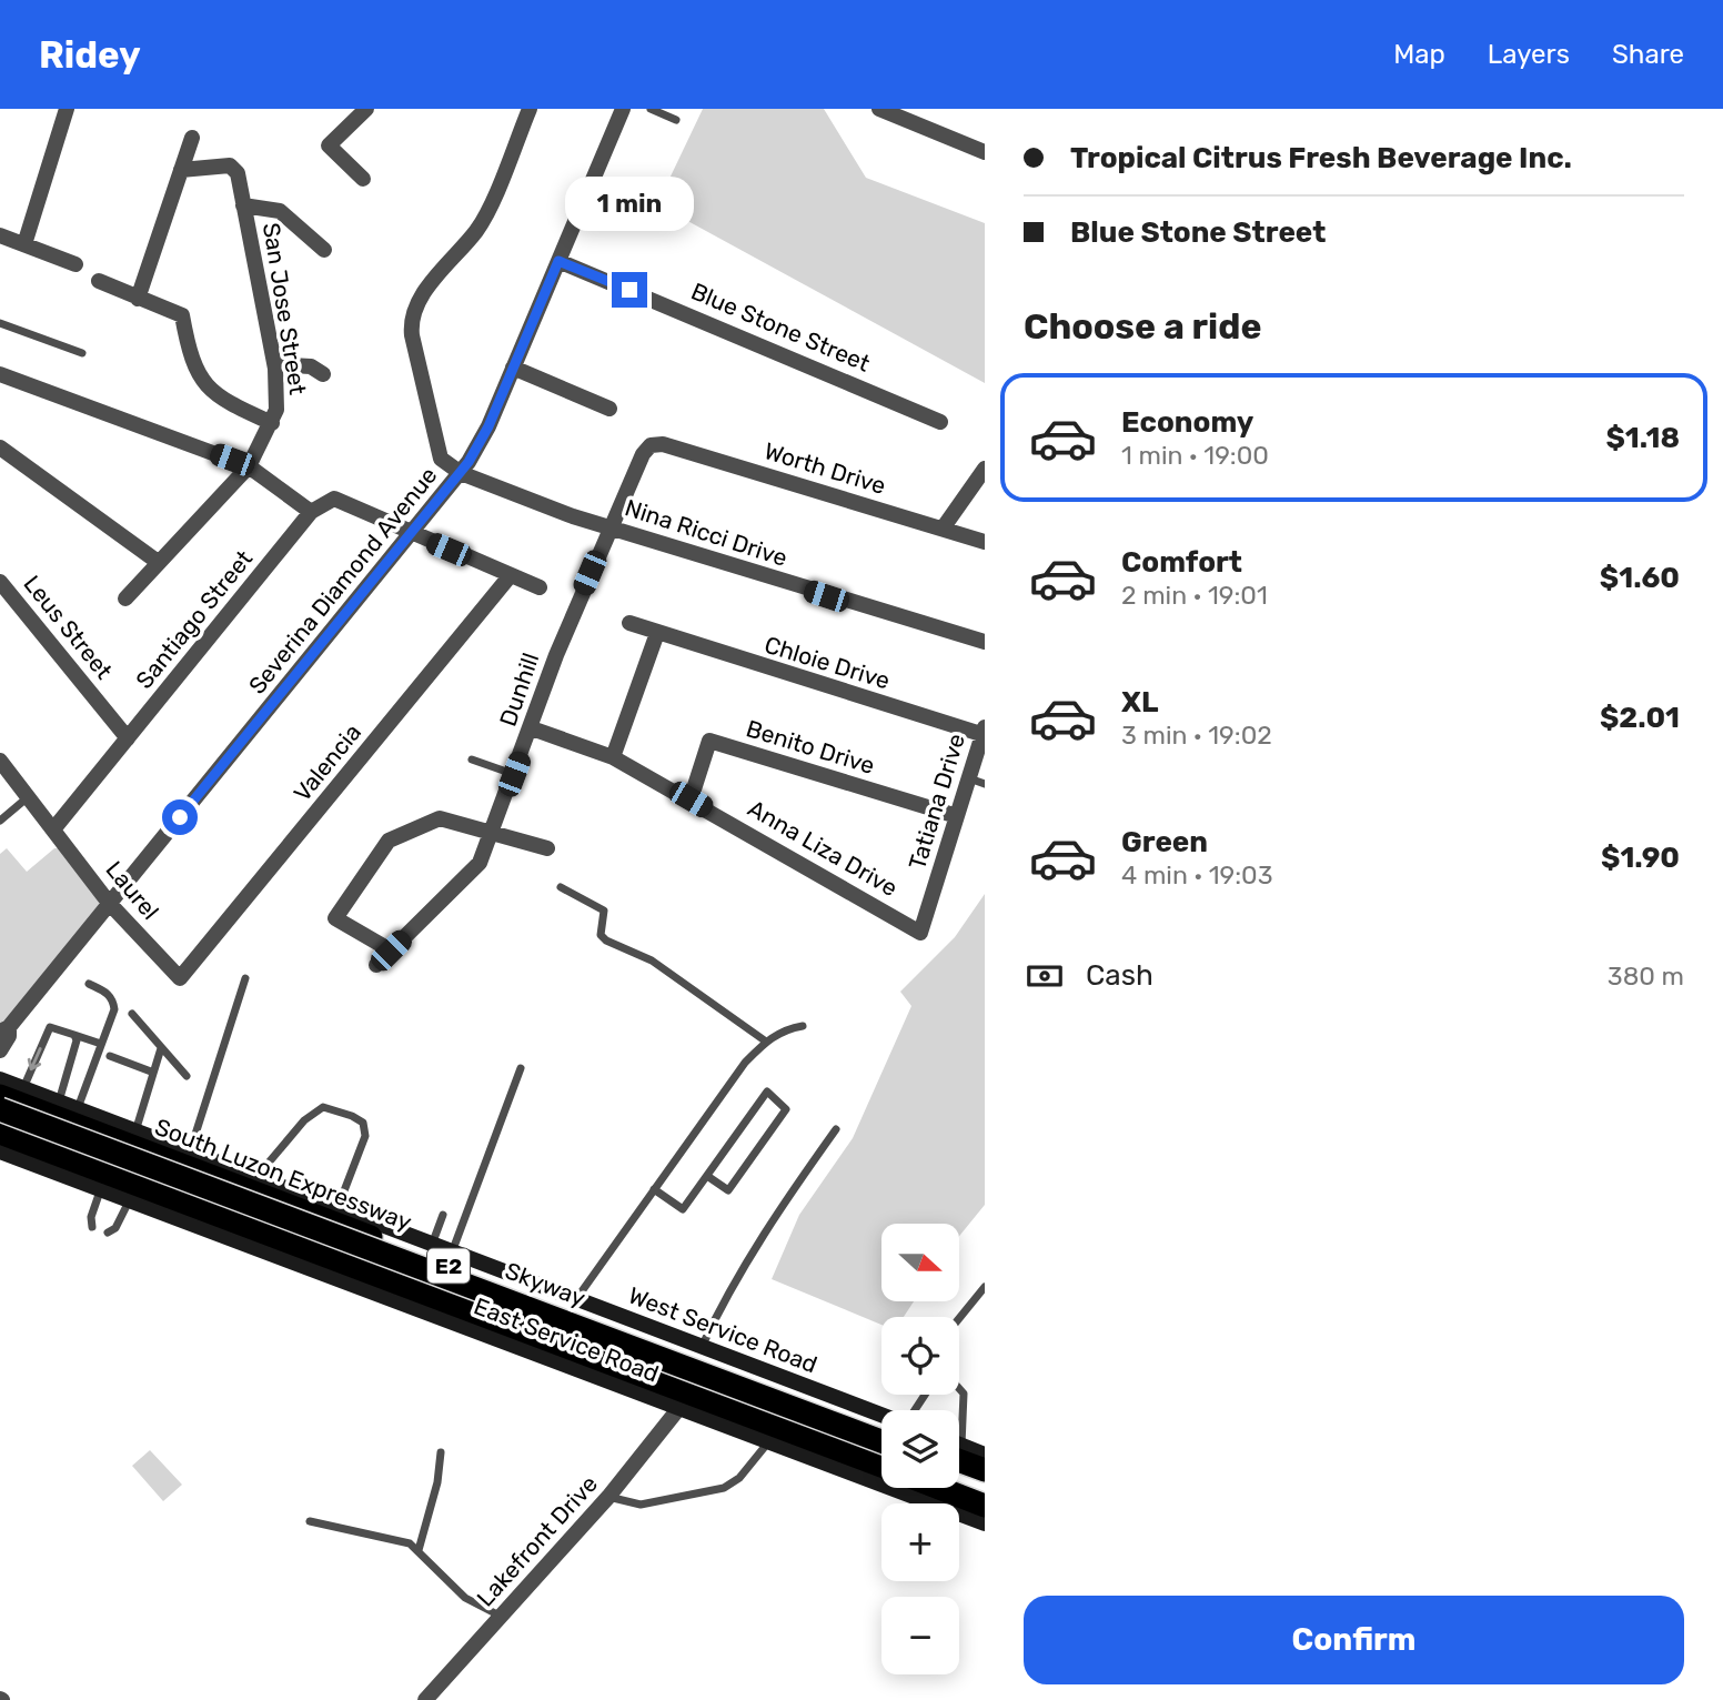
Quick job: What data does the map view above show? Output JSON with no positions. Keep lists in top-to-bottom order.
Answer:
{
  "streets": {
    "highway": ["South Luzon Expressway", "E2", "Skyway"],
    "main road": ["West Service Road", "East Service Road"],
    "street": [
      "San Jose Street",
      "Blue Stone Street",
      "Worth Drive",
      "Nina Ricci Drive",
      "Severina Diamond Avenue",
      "Santiago Street",
      "Leus Street",
      "Chloie Drive",
      "Dunhill",
      "Benito Drive",
      "Valencia",
      "Tatiana Drive",
      "Anna Liza Drive",
      "Laurel",
      "Lakefront Drive"
    ]
  },
  "crossings": [
    ["Blue Stone Street", "Severina Diamond Avenue"],
    ["Worth Drive", "Dunhill"],
    ["Nina Ricci Drive", "Severina Diamond Avenue"],
    ["Nina Ricci Drive", "Dunhill"],
    ["Severina Diamond Avenue", "Laurel"],
    ["Santiago Street", "Leus Street"],
    ["Santiago Street", "Laurel"],
    ["Chloie Drive", "Tatiana Drive"],
    ["Dunhill", "Anna Liza Drive"],
    ["Benito Drive", "Tatiana Drive"],
    ["Benito Drive", "Anna Liza Drive"],
    ["Valencia", "Laurel"],
    ["Tatiana Drive", "Anna Liza Drive"],
    ["East Service Road", "Lakefront Drive"]
  ],
  "north": "right",
  "page": {
    "header": "Ridey",
    "nav": ["Map", "Layers", "Share"],
    "banner": ["Tropical Citrus Fresh Beverage Inc.", "Blue Stone Street"],
    "bubble": "1 min",
    "heading": "Choose a ride",
    "list": [
      {
        "name": "Economy",
        "note": "1 min · 19:00",
        "value": "$1.18"
      },
      {
        "name": "Comfort",
        "note": "2 min · 19:01",
        "value": "$1.60"
      },
      {
        "name": "XL",
        "note": "3 min · 19:02",
        "value": "$2.01"
      },
      {
        "name": "Green",
        "note": "4 min · 19:03",
        "value": "$1.90"
      }
    ],
    "pay": ["Cash", "380 m"],
    "map_buttons": ["+", "−"],
    "buttons": "Confirm"
  }
}
